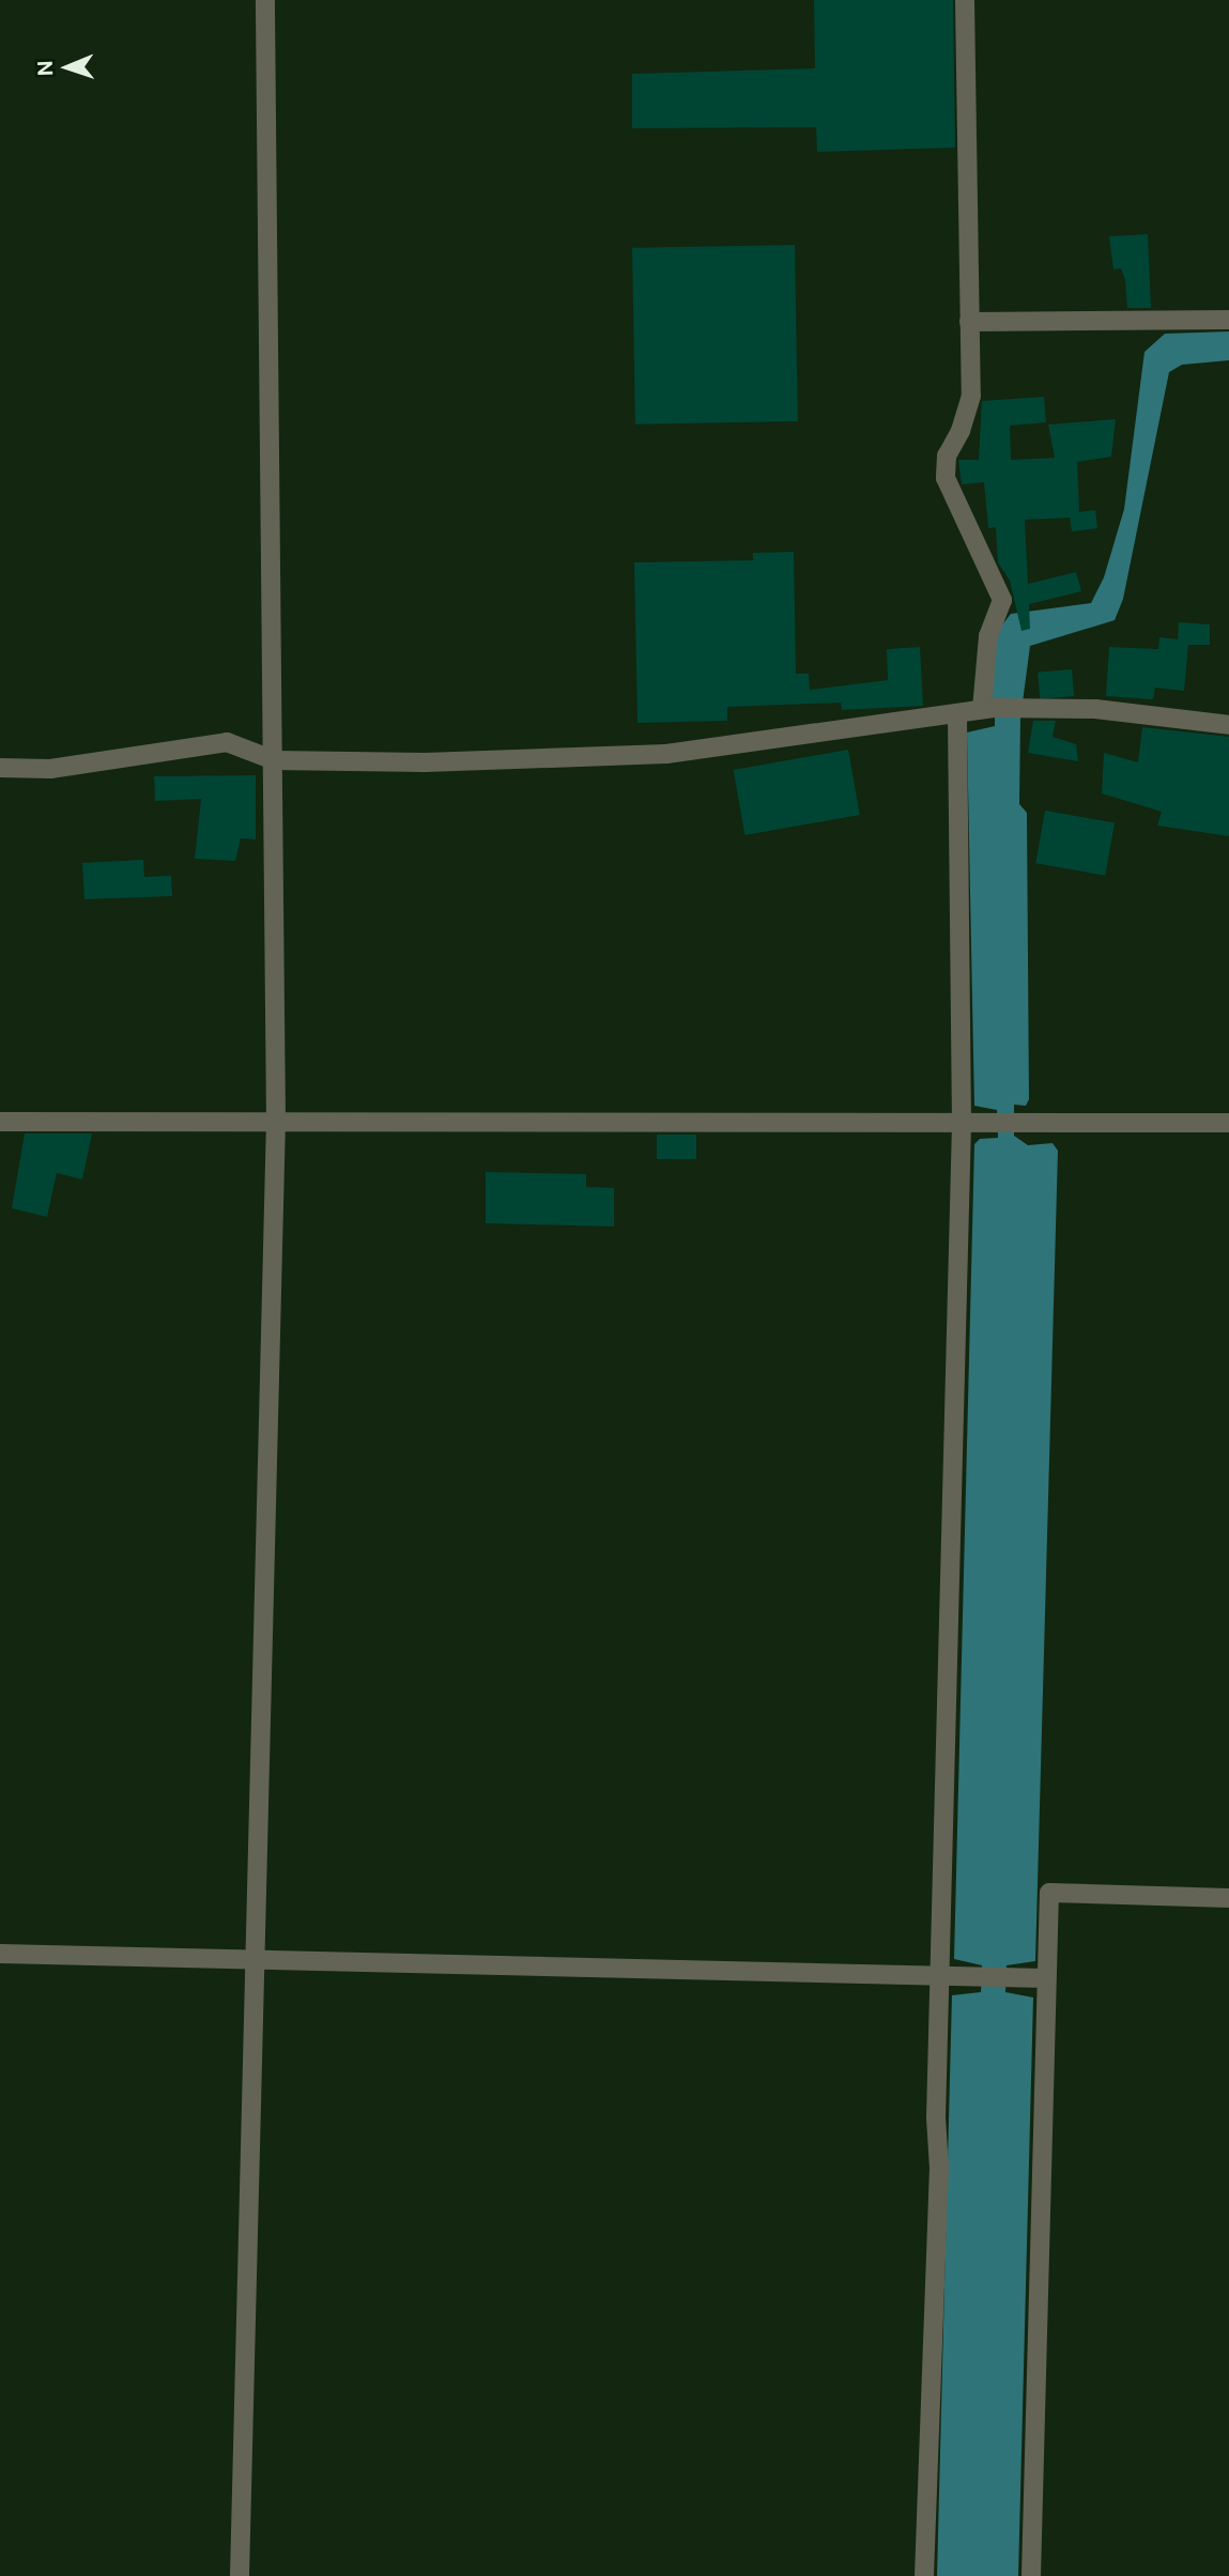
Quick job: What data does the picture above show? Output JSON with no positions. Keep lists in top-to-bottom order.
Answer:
{
  "north": "left"
}
